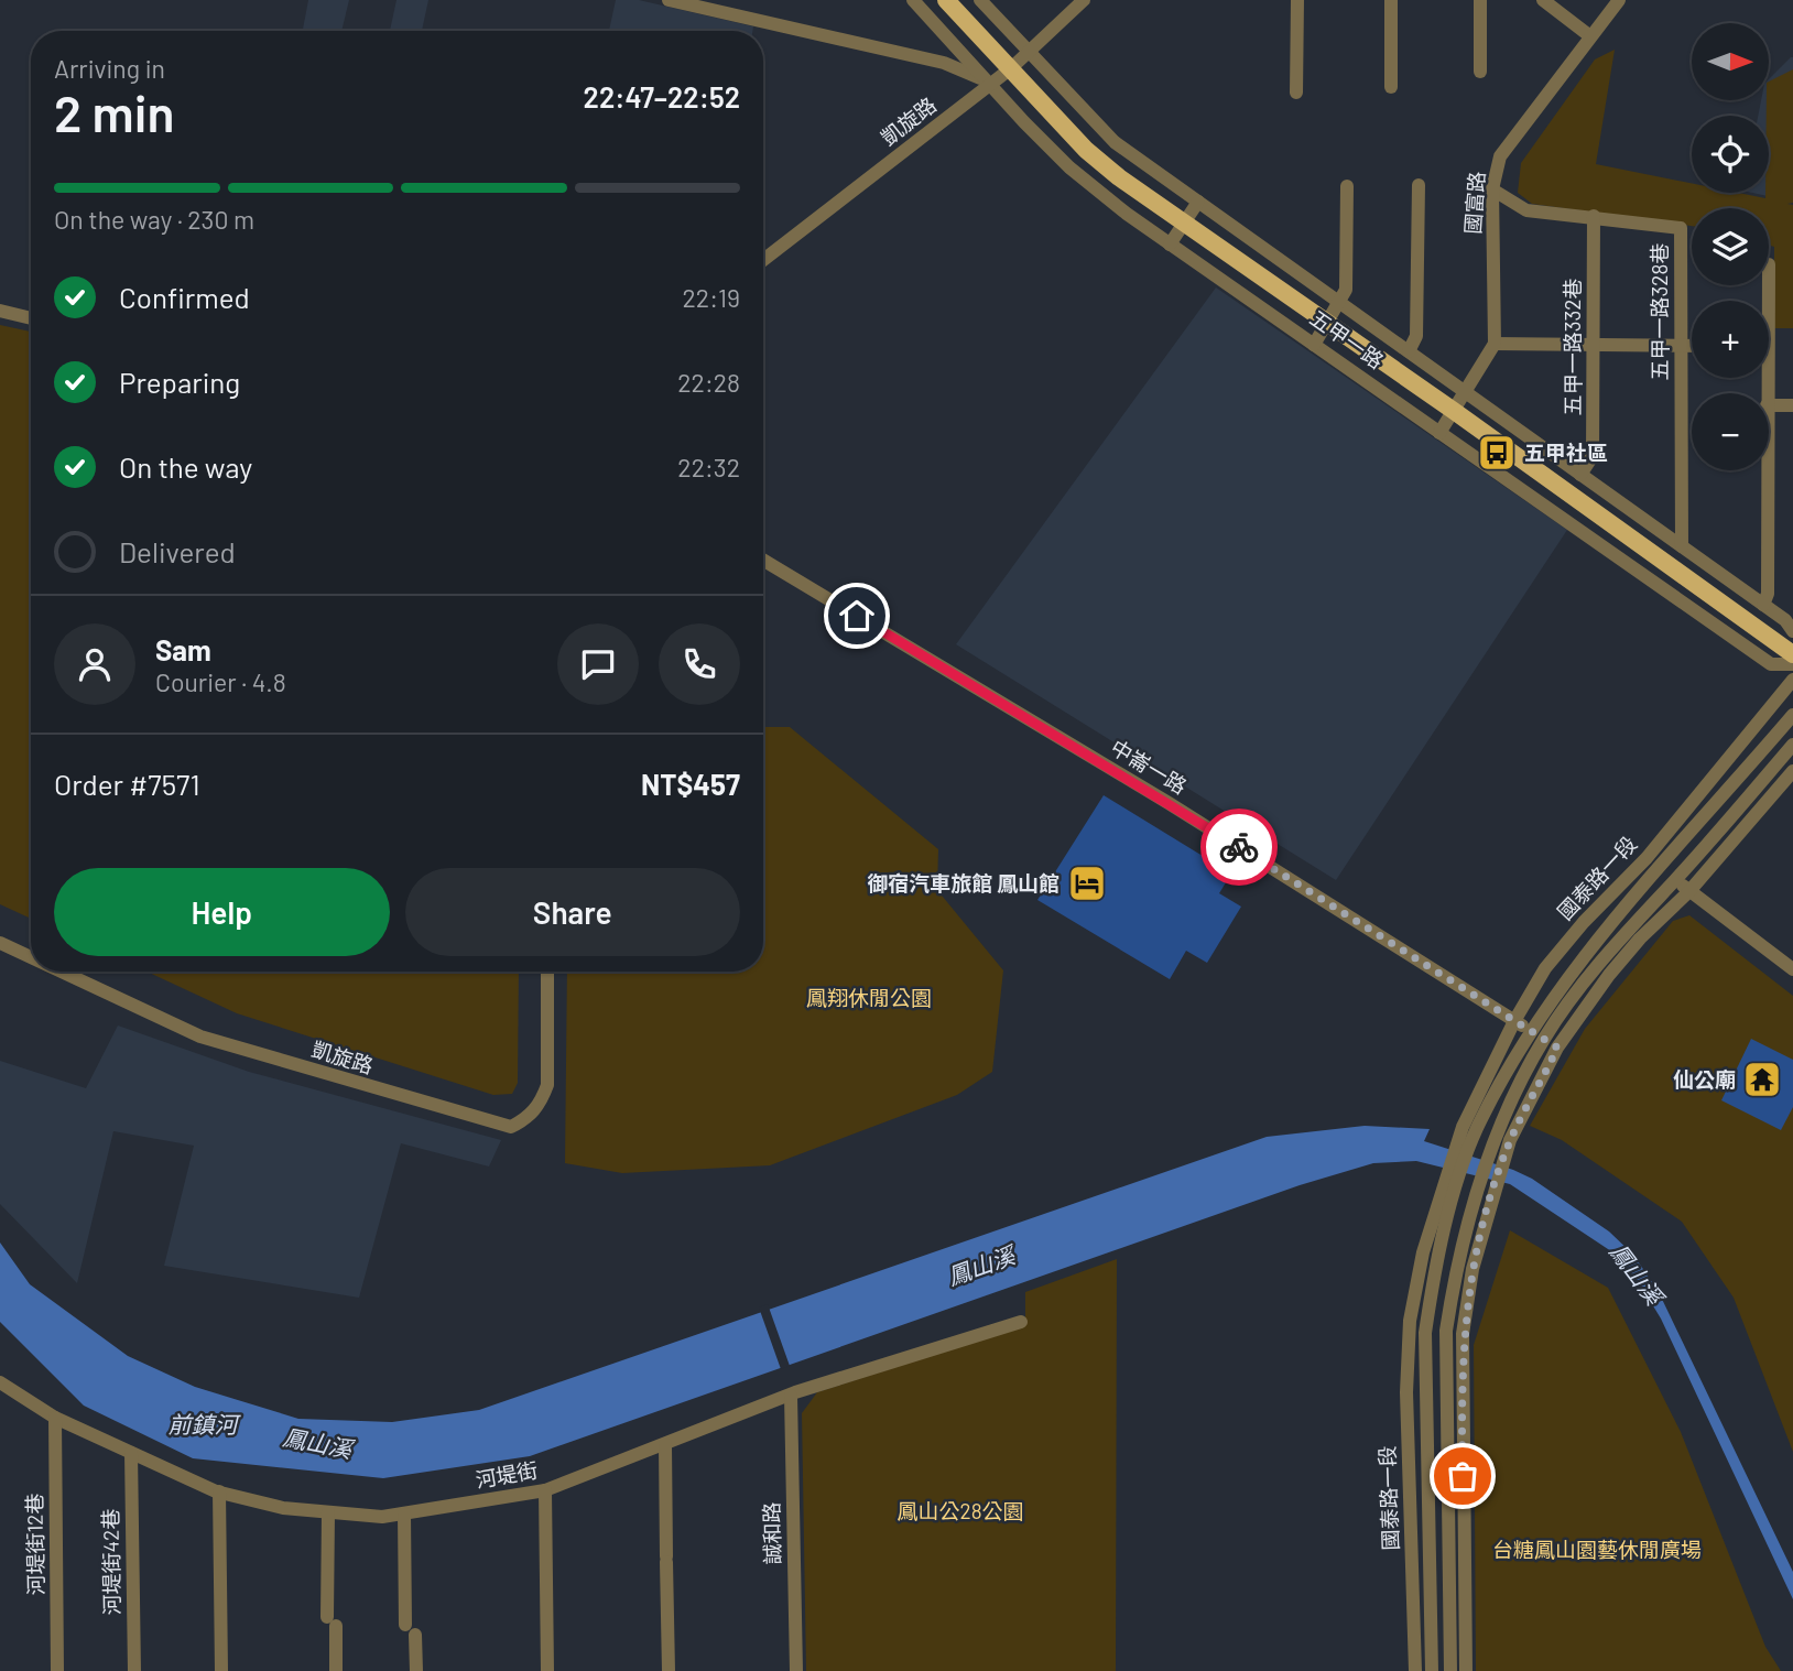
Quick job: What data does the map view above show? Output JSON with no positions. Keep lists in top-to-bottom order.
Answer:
{
  "streets": {
    "main road": ["五甲一路"],
    "street": [
      "凱旋路",
      "國富路",
      "五甲一路328巷",
      "五甲一路332巷",
      "中崙一路",
      "國泰路一段",
      "河堤街",
      "誠和路",
      "河堤街12巷",
      "河堤街42巷"
    ]
  },
  "crossings": [
    ["凱旋路", "五甲一路"],
    ["國富路", "五甲一路328巷"],
    ["五甲一路328巷", "五甲一路"],
    ["五甲一路328巷", "五甲一路332巷"],
    ["五甲一路", "五甲一路332巷"],
    ["中崙一路", "國泰路一段"],
    ["河堤街", "誠和路"],
    ["河堤街", "河堤街12巷"],
    ["河堤街", "河堤街42巷"]
  ],
  "water": ["鳳山溪", "前鎮河"],
  "parks": ["鳳翔休閒公園", "鳳山公28公園", "台糖鳳山園藝休閒廣場"],
  "places": {
    "bus stop": ["五甲社區"],
    "hotel": ["御宿汽車旅館 鳳山館"],
    "temple": ["仙公廟"]
  },
  "north": "right",
  "page": {
    "map_buttons": ["+", "−"],
    "heading": ["2 min", "Arriving in", "22:47–22:52"],
    "panel": [
      "Sam",
      "Courier · 4.8",
      "Order #7571",
      "NT$457"
    ],
    "bar": "On the way · 230 m",
    "list": [
      ["Confirmed", "22:19"],
      ["Preparing", "22:28"],
      ["On the way", "22:32"],
      "Delivered"
    ],
    "buttons": ["Help", "Share"]
  }
}
